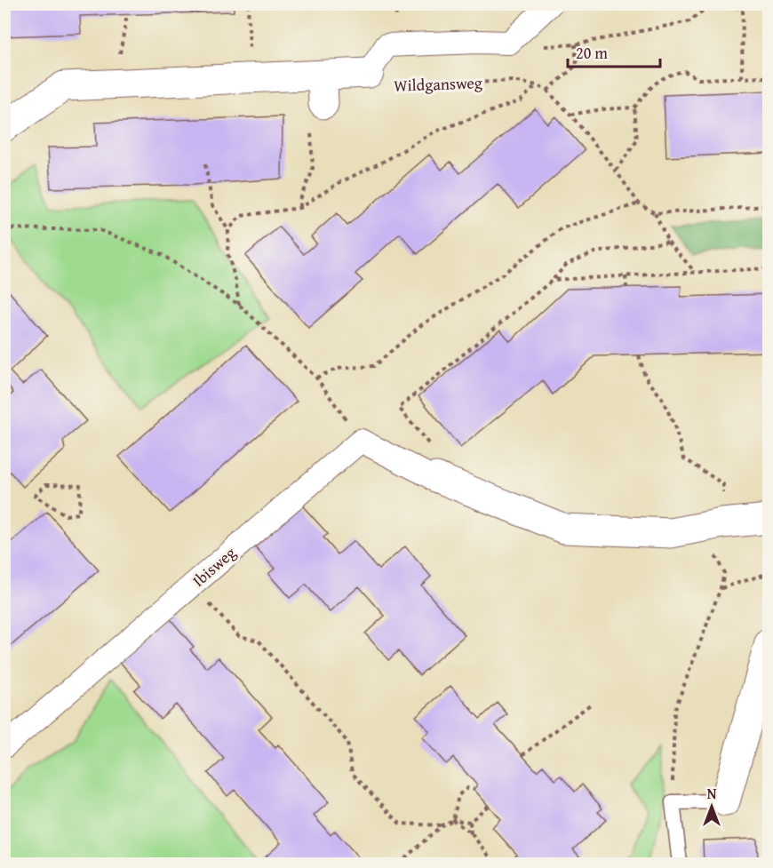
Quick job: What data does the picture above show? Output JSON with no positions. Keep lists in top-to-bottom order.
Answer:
{
  "streets": {
    "street": ["Ibisweg"],
    "path": ["Wildgansweg"]
  },
  "scale_bar": "20 m",
  "north": "top"
}
